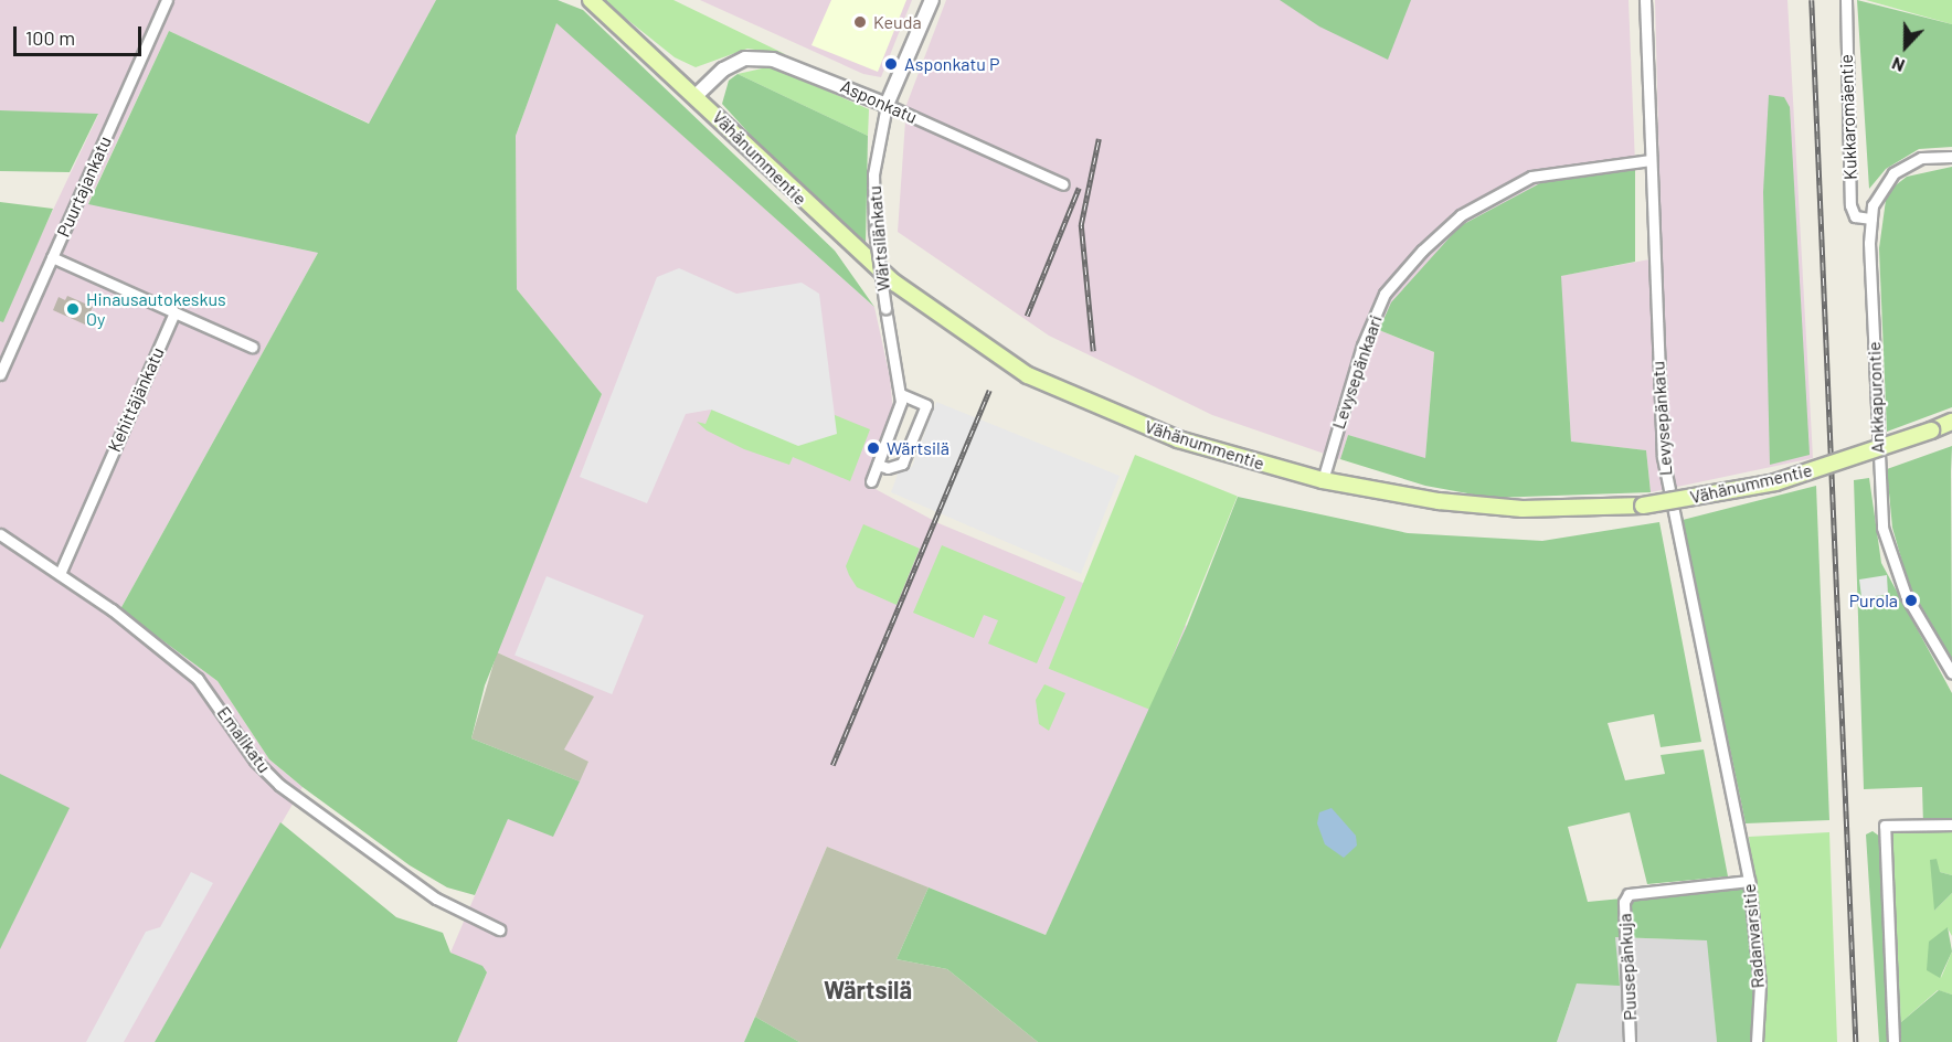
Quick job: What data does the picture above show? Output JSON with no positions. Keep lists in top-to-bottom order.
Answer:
{
  "streets": {
    "main road": ["Vähänummentie"],
    "street": [
      "Asponkatu",
      "Kukkaromäentie",
      "Puurtajankatu",
      "Wärtsilänkatu",
      "Levysepänkaari",
      "Ankkapurontie",
      "Kehittäjänkatu",
      "Levysepänkatu",
      "Emalikatu",
      "Radanvarsitie",
      "Puusepänkuja"
    ]
  },
  "crossings": [
    ["Asponkatu", "Vähänummentie"],
    ["Asponkatu", "Wärtsilänkatu"],
    ["Kukkaromäentie", "Ankkapurontie"],
    ["Vähänummentie", "Levysepänkaari"],
    ["Levysepänkaari", "Levysepänkatu"],
    ["Kehittäjänkatu", "Emalikatu"],
    ["Levysepänkatu", "Radanvarsitie"],
    ["Radanvarsitie", "Puusepänkuja"]
  ],
  "districts": ["Wärtsilä"],
  "places": [
    "Keuda",
    "Asponkatu P",
    "Hinausautokeskus Oy",
    "Wärtsilä",
    "Purola"
  ],
  "scale_bar": "100 m",
  "north": "bottom"
}
